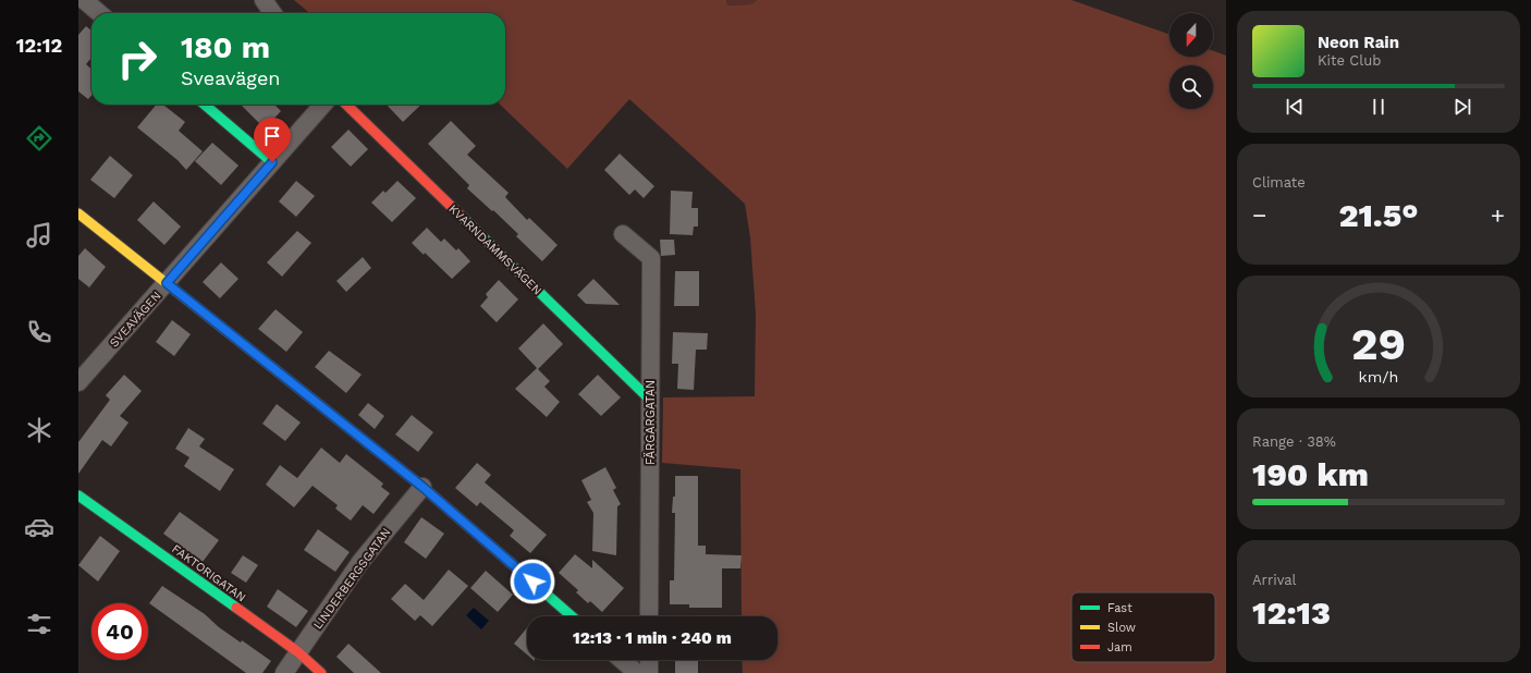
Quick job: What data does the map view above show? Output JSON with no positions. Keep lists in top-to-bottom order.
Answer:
{
  "streets": {
    "street": [
      "KVARNDAMMSVÄGEN",
      "SVEAVÄGEN",
      "FÄRGARGATAN",
      "FAKTORIGATAN",
      "LINDERBERGSGATAN"
    ]
  },
  "crossings": [
    ["KVARNDAMMSVÄGEN", "FÄRGARGATAN"],
    ["FAKTORIGATAN", "LINDERBERGSGATAN"]
  ],
  "legend": ["Fast", "Slow", "Jam"],
  "north": "bottom",
  "page": {
    "tabs": "12:12",
    "turn": ["180 m", "Sveavägen"],
    "song": ["Neon Rain", "Kite Club"],
    "tile": [
      "Climate",
      ["Range · 38%", "190 km"],
      ["Arrival", "12:13"]
    ],
    "heat": ["−", "21.5°", "+"],
    "limit": "40",
    "trip": "12:13 · 1 min · 240 m",
    "gauge": ["29", "km/h"]
  }
}
